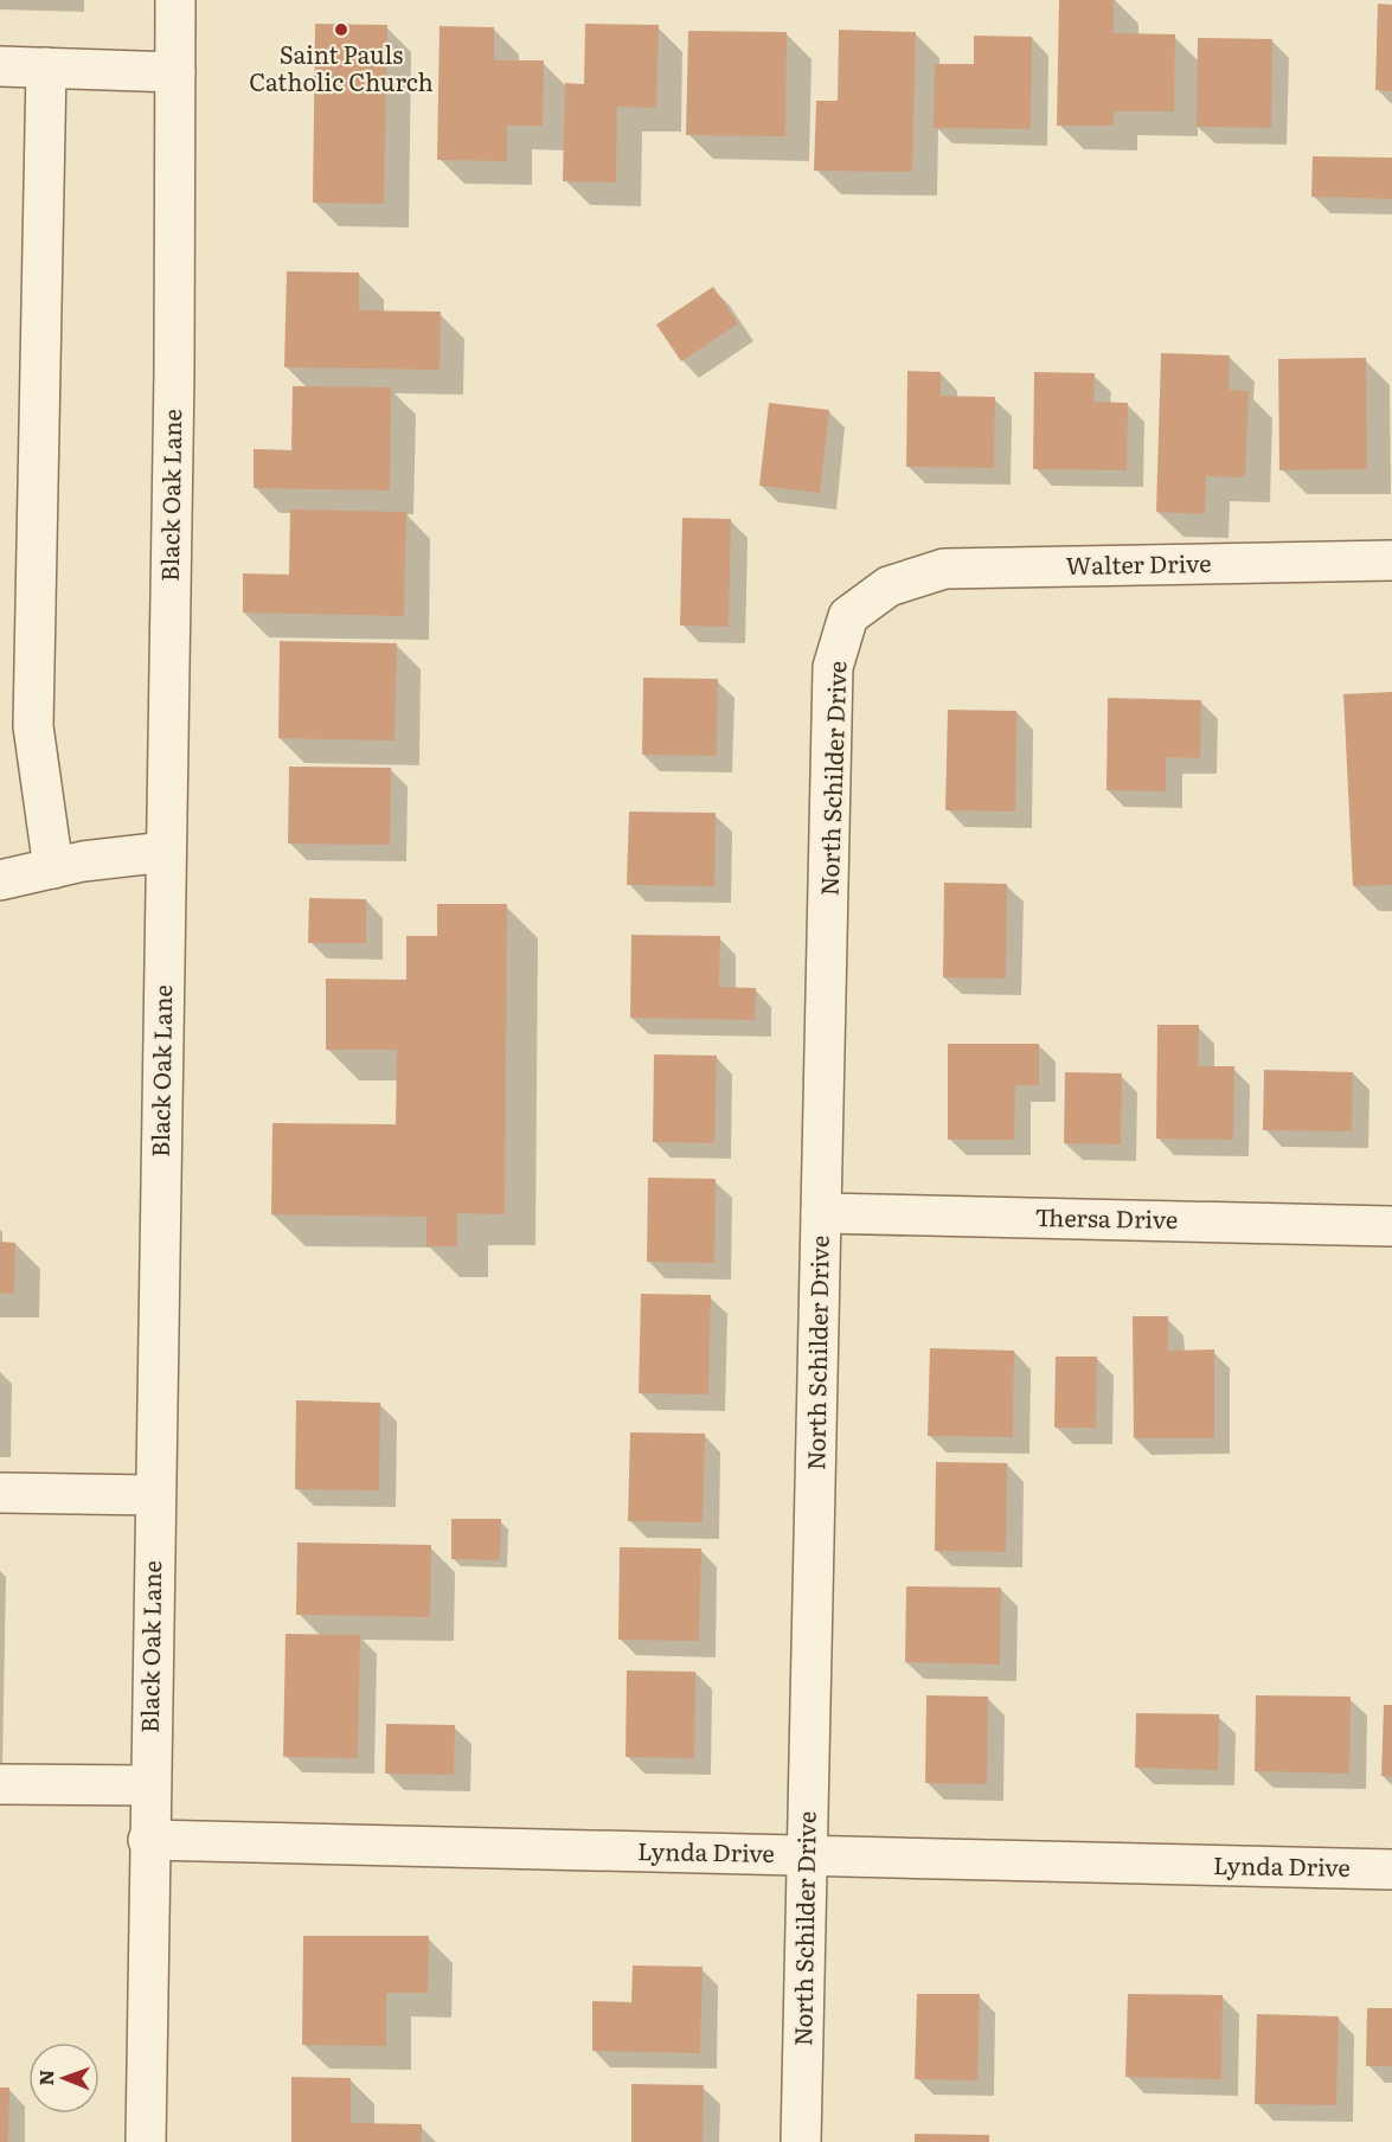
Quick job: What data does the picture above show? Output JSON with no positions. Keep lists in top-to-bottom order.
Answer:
{
  "streets": {
    "street": [
      "Black Oak Lane",
      "Walter Drive",
      "North Schilder Drive",
      "Thersa Drive",
      "Lynda Drive"
    ]
  },
  "crossings": [
    ["Black Oak Lane", "Lynda Drive"],
    ["Walter Drive", "North Schilder Drive"],
    ["North Schilder Drive", "Thersa Drive"],
    ["North Schilder Drive", "Lynda Drive"]
  ],
  "places": ["Saint Pauls Catholic Church"],
  "north": "left"
}
